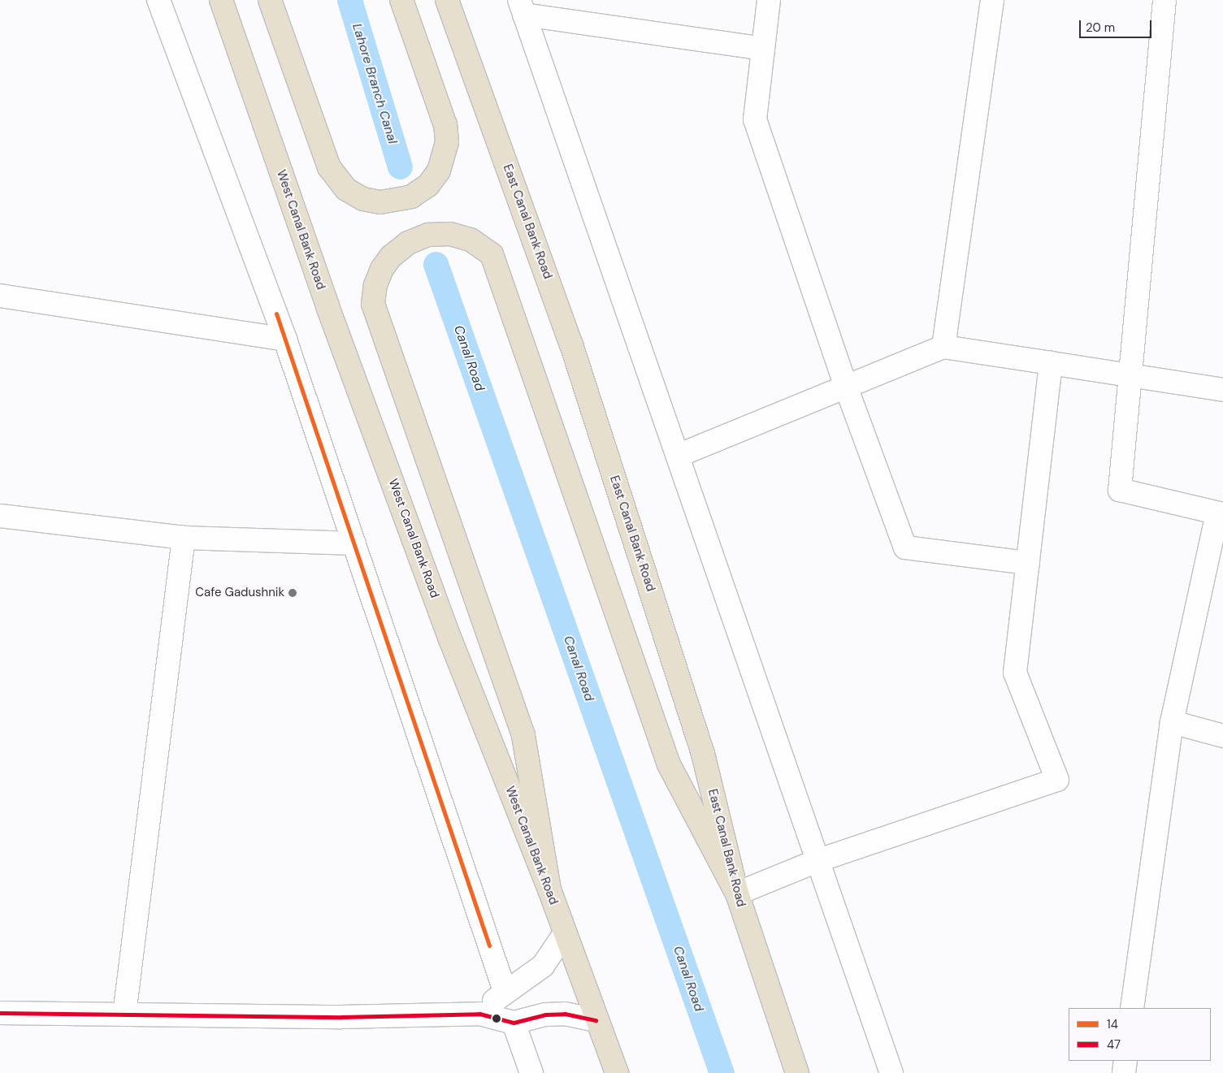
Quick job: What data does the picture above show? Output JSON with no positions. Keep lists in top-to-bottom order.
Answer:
{
  "streets": {
    "highway": ["East Canal Bank Road", "West Canal Bank Road"]
  },
  "water": ["Lahore Branch Canal", "Canal Road"],
  "places": ["Cafe Gadushnik"],
  "lines": ["transit line 14", "transit line 47"],
  "legend": ["14", "47"],
  "scale_bar": "20 m"
}
